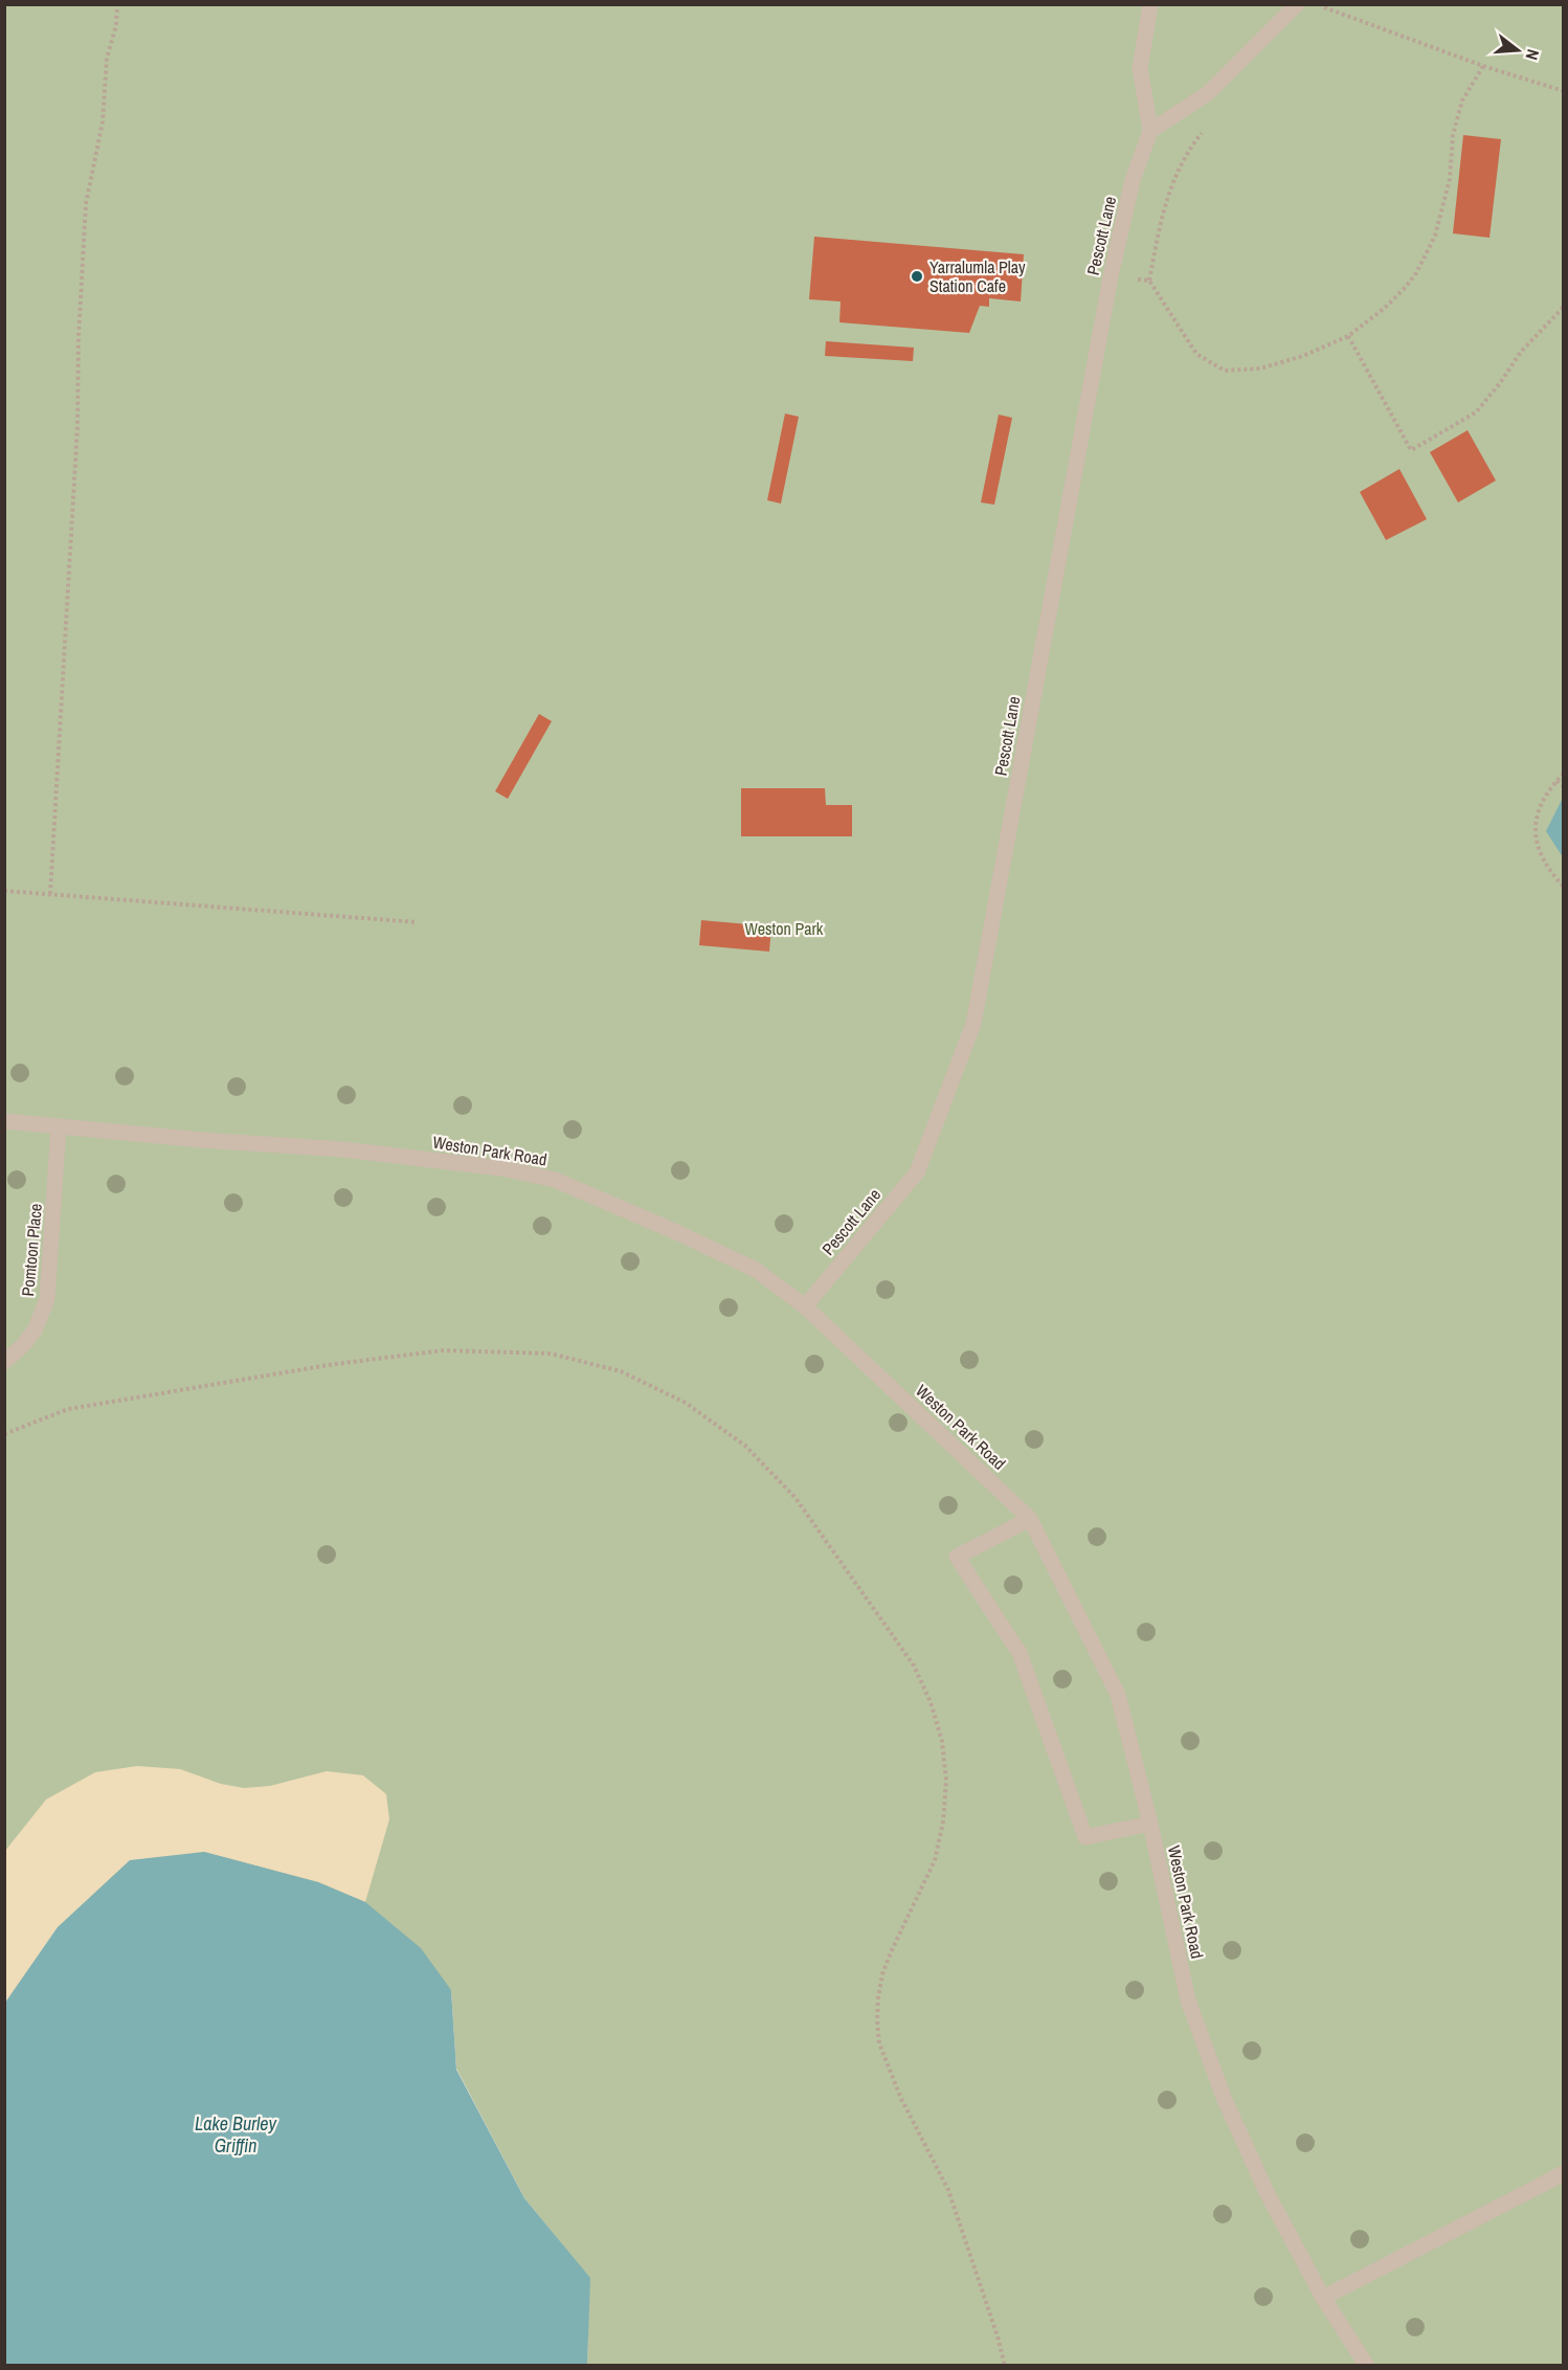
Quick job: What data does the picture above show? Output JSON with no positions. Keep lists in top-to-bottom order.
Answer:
{
  "streets": {
    "street": ["Pescott Lane", "Weston Park Road", "Pomtoon Place"]
  },
  "crossings": [
    ["Pescott Lane", "Weston Park Road"],
    ["Weston Park Road", "Pomtoon Place"]
  ],
  "water": ["Lake Burley Griffin"],
  "parks": ["Weston Park"],
  "places": ["Yarralumla Play Station Cafe"],
  "north": "right"
}
